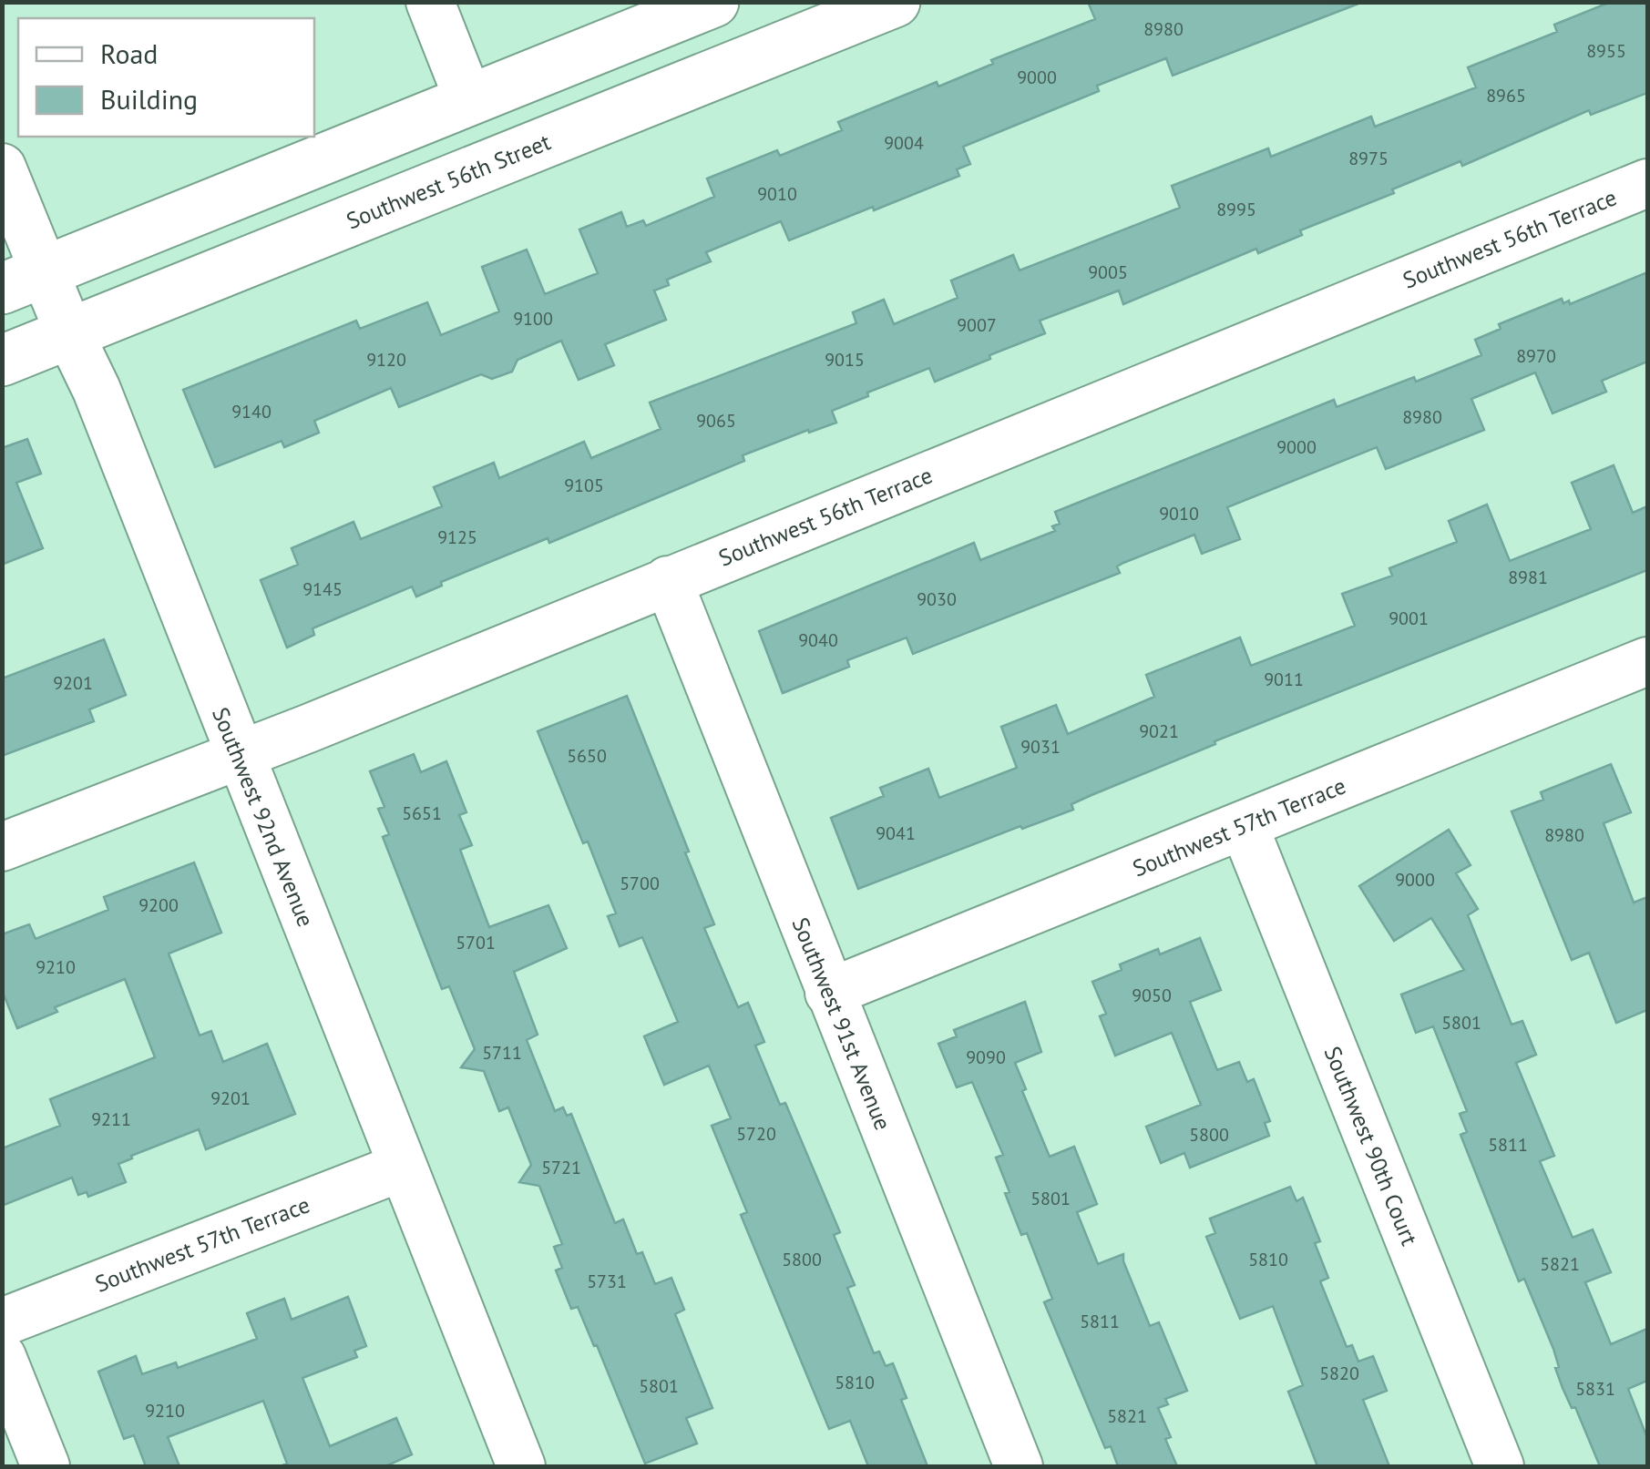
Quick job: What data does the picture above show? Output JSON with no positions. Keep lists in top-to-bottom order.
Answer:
{
  "streets": {
    "main road": ["Southwest 56th Street"],
    "street": [
      "Southwest 56th Terrace",
      "Southwest 92nd Avenue",
      "Southwest 57th Terrace",
      "Southwest 91st Avenue",
      "Southwest 90th Court"
    ]
  },
  "crossings": [
    ["Southwest 56th Street", "Southwest 92nd Avenue"],
    ["Southwest 56th Terrace", "Southwest 92nd Avenue"],
    ["Southwest 56th Terrace", "Southwest 91st Avenue"],
    ["Southwest 92nd Avenue", "Southwest 57th Terrace"],
    ["Southwest 57th Terrace", "Southwest 91st Avenue"],
    ["Southwest 57th Terrace", "Southwest 90th Court"]
  ],
  "house_numbers": [
    "8980",
    "8955",
    "9000",
    "8965",
    "9004",
    "8975",
    "9010",
    "8995",
    "9005",
    "9100",
    "9007",
    "8970",
    "9120",
    "9015",
    "9140",
    "8980",
    "9065",
    "9000",
    "9105",
    "9010",
    "9125",
    "8981",
    "9145",
    "9030",
    "9001",
    "9040",
    "9011",
    "9201",
    "9021",
    "9031",
    "5650",
    "5651",
    "9041",
    "8980",
    "9000",
    "5700",
    "9200",
    "5701",
    "9210",
    "9050",
    "5801",
    "5711",
    "9090",
    "9201",
    "9211",
    "5720",
    "5800",
    "5811",
    "5721",
    "5801",
    "5800",
    "5810",
    "5821",
    "5731",
    "5811",
    "5820",
    "5810",
    "5801",
    "5831",
    "9210",
    "5821"
  ],
  "legend": ["Road", "Building"]
}
